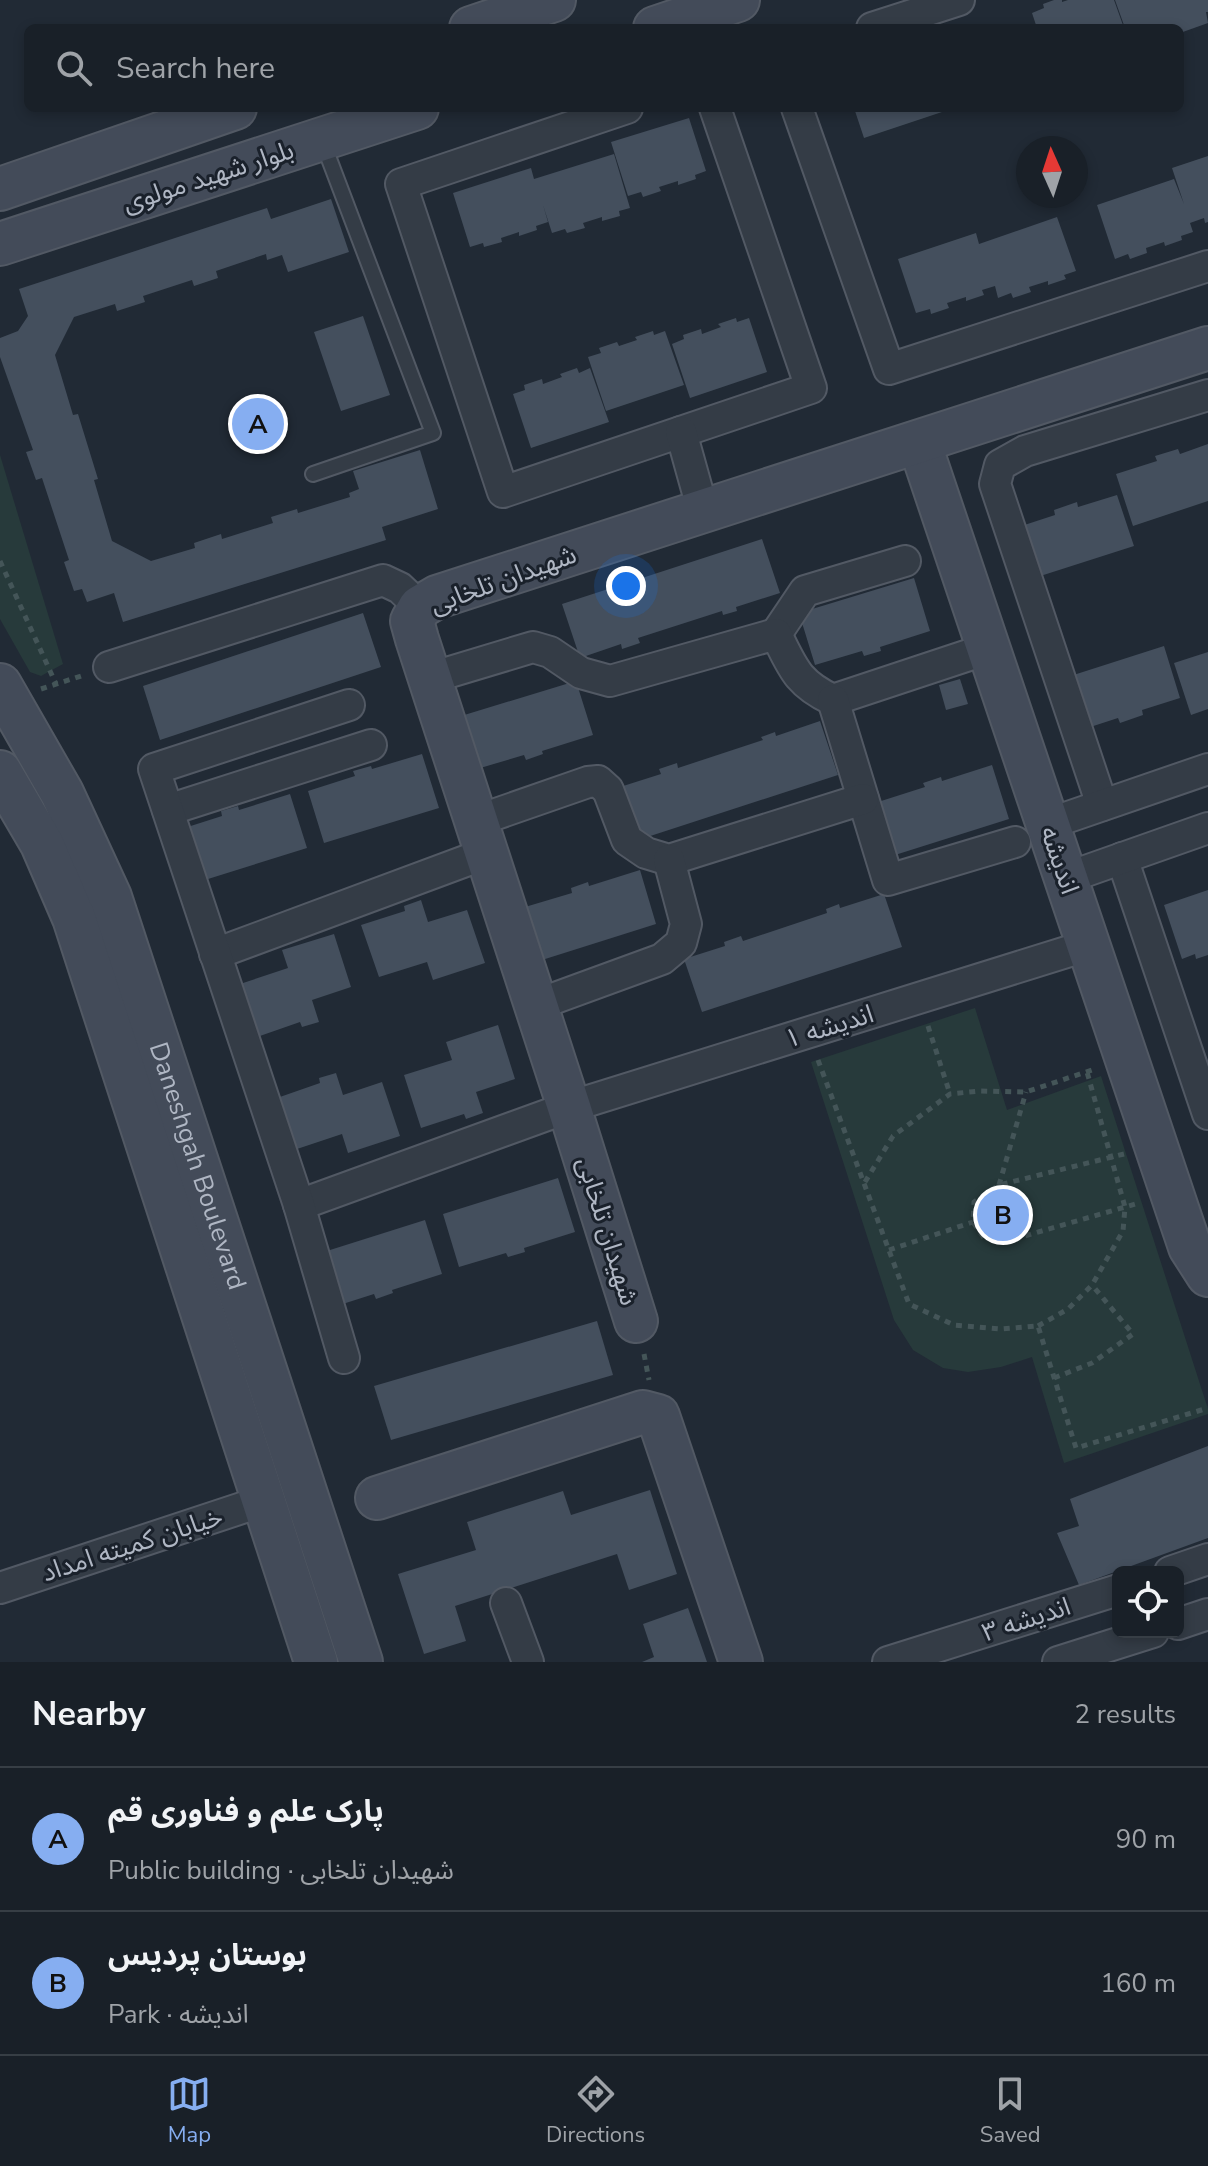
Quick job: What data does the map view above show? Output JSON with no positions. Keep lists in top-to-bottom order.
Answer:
{
  "streets": {
    "street": [
      "بلوار شهید مولوی",
      "شهیدان تلخابی",
      "انديشه",
      "اندیشه ۱",
      "Daneshgah Boulevard",
      "خیابان کمیته امداد",
      "اندیشه ۳"
    ]
  },
  "crossings": [
    ["شهیدان تلخابی", "انديشه"],
    ["شهیدان تلخابی", "اندیشه ۱"],
    ["انديشه", "اندیشه ۱"],
    ["Daneshgah Boulevard", "خیابان کمیته امداد"]
  ],
  "north": "top",
  "page": {
    "search": "Search here",
    "pins": ["A", "B"],
    "heading": ["Nearby", "2 results"],
    "list": [
      {
        "mark": "A",
        "name": "پارک علم و فناوری قم",
        "note": "Public building · شهیدان تلخابی",
        "value": "90 m"
      },
      {
        "mark": "B",
        "name": "بوستان پردیس",
        "note": "Park · انديشه",
        "value": "160 m"
      }
    ],
    "nav": ["Map", "Directions", "Saved"]
  }
}
